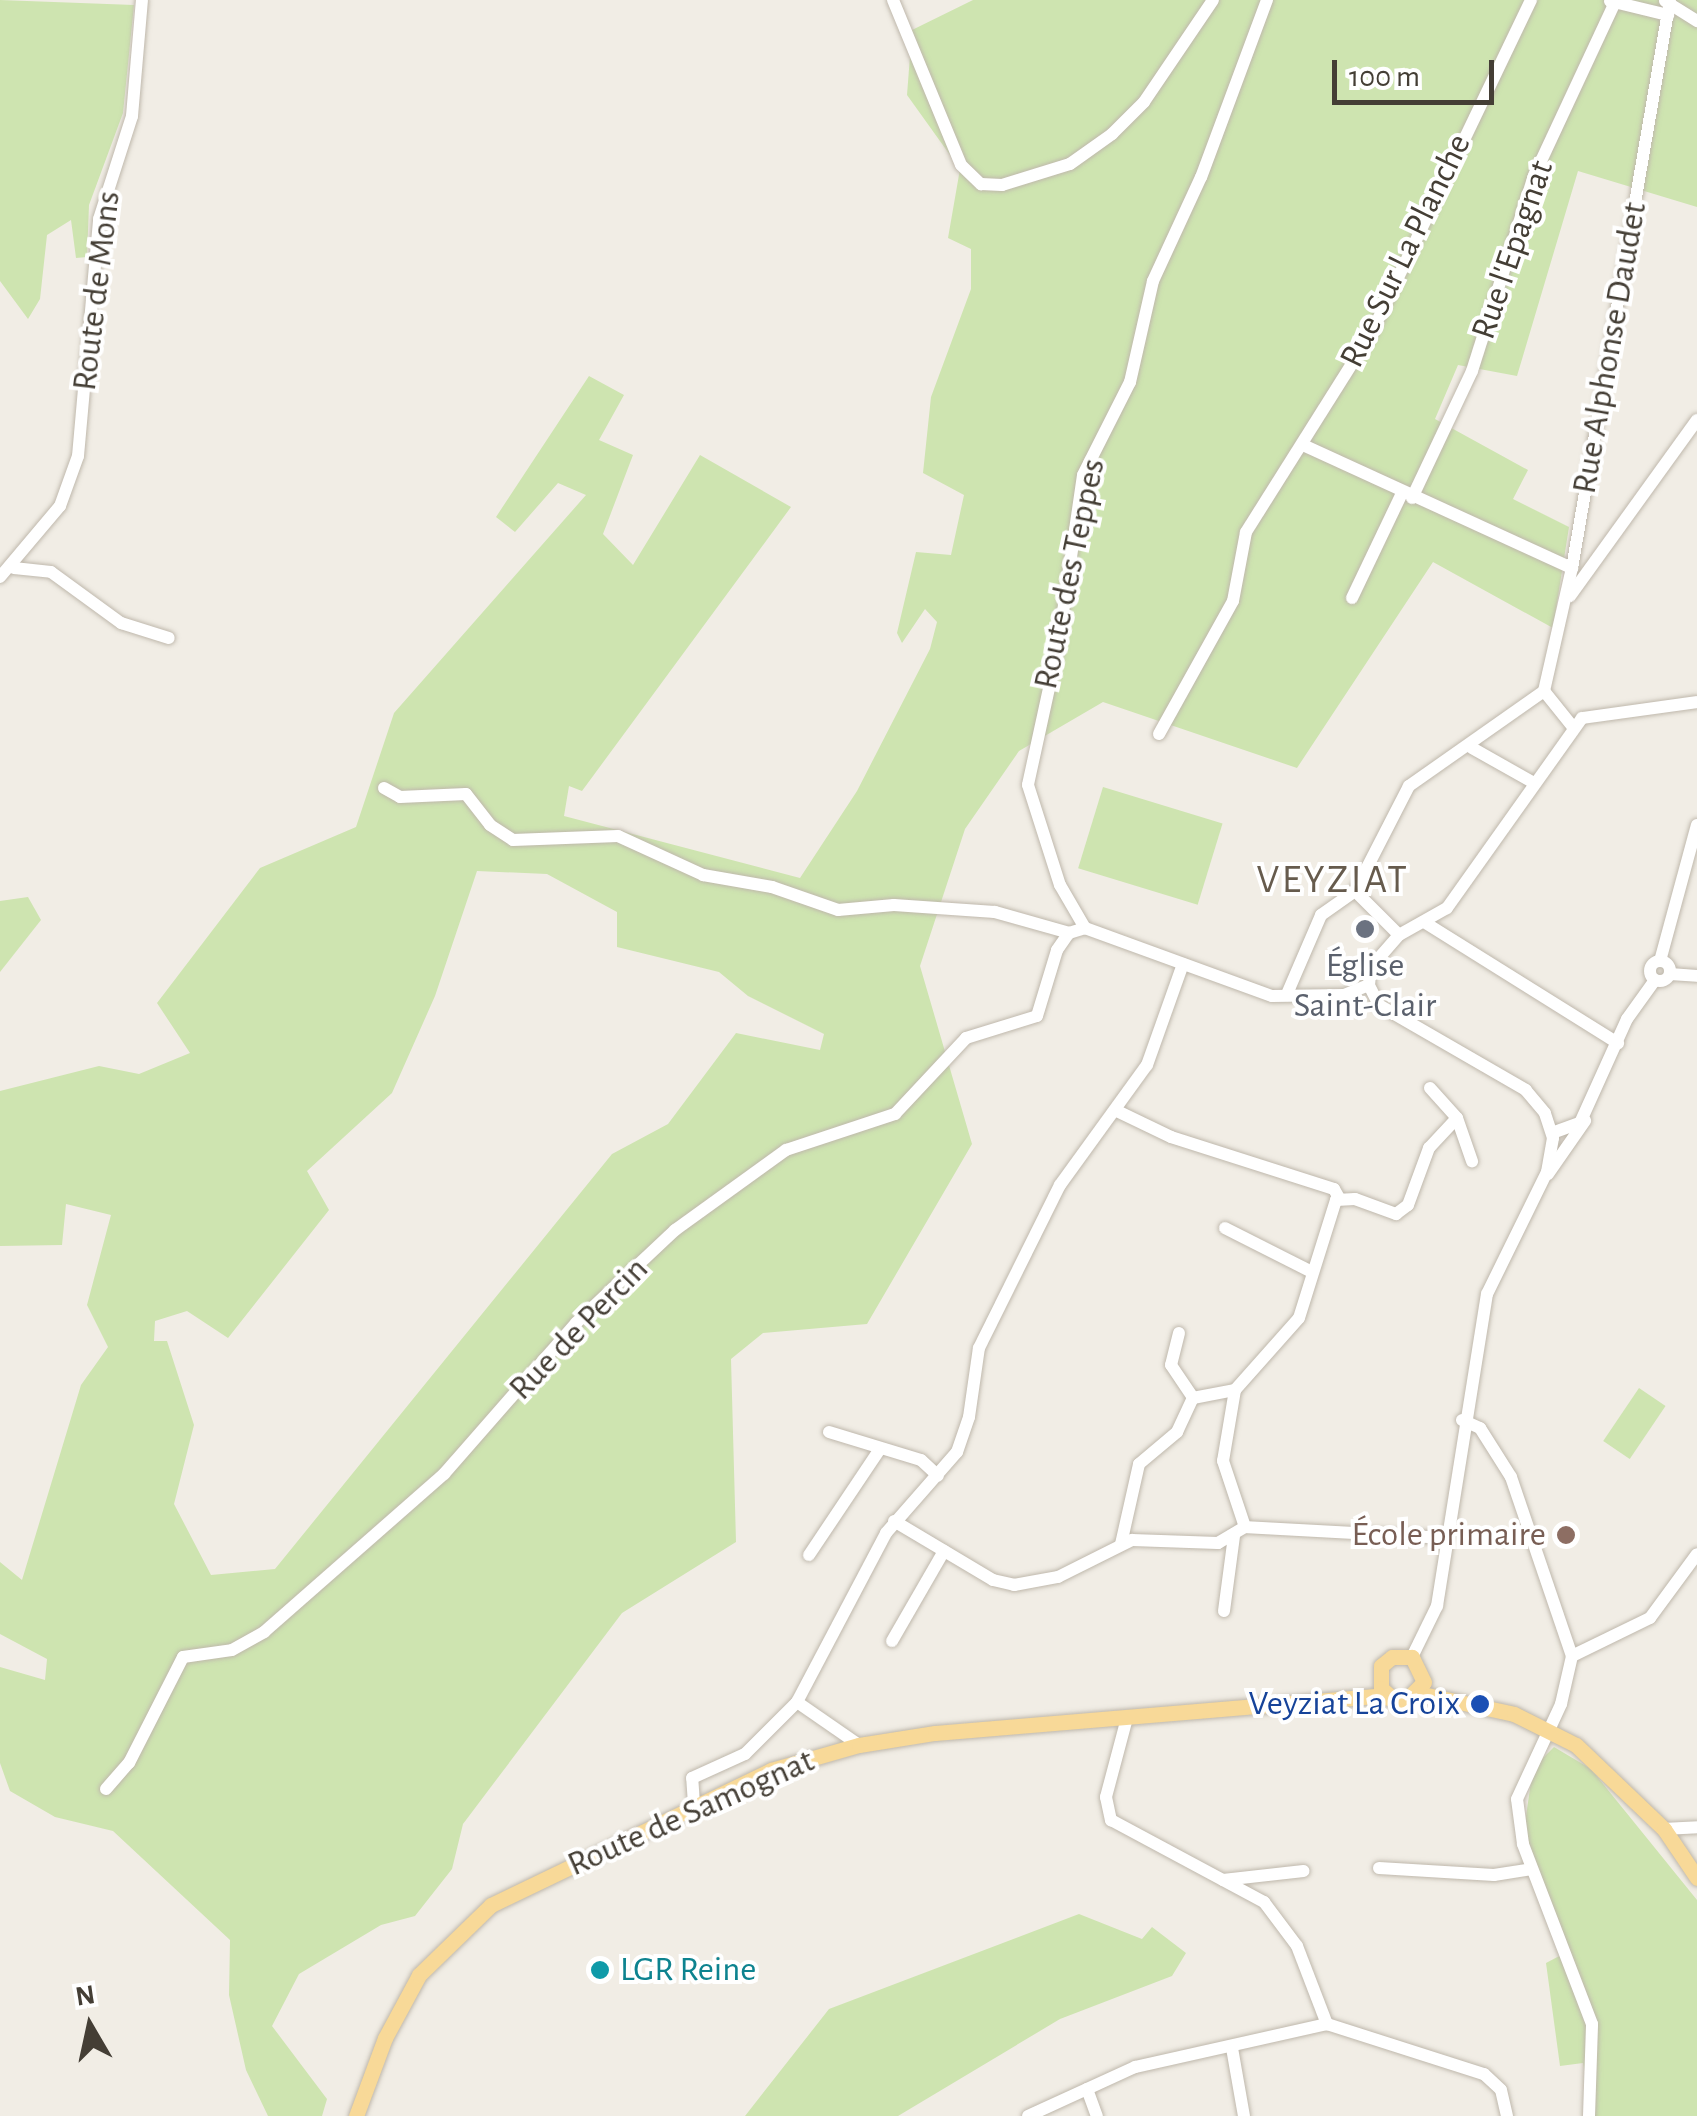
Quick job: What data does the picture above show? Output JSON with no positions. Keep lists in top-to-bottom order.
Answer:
{
  "streets": {
    "main road": ["Route de Samognat"],
    "street": [
      "Rue l'Epagnat",
      "Rue Sur La Planche",
      "Route de Mons",
      "Rue Alphonse Daudet",
      "Route des Teppes",
      "Rue de Percin"
    ]
  },
  "districts": ["VEYZIAT"],
  "places": [
    "Église Saint-Clair",
    "École primaire",
    "Veyziat La Croix",
    "LGR Reine"
  ],
  "scale_bar": "100 m",
  "north": "top"
}
